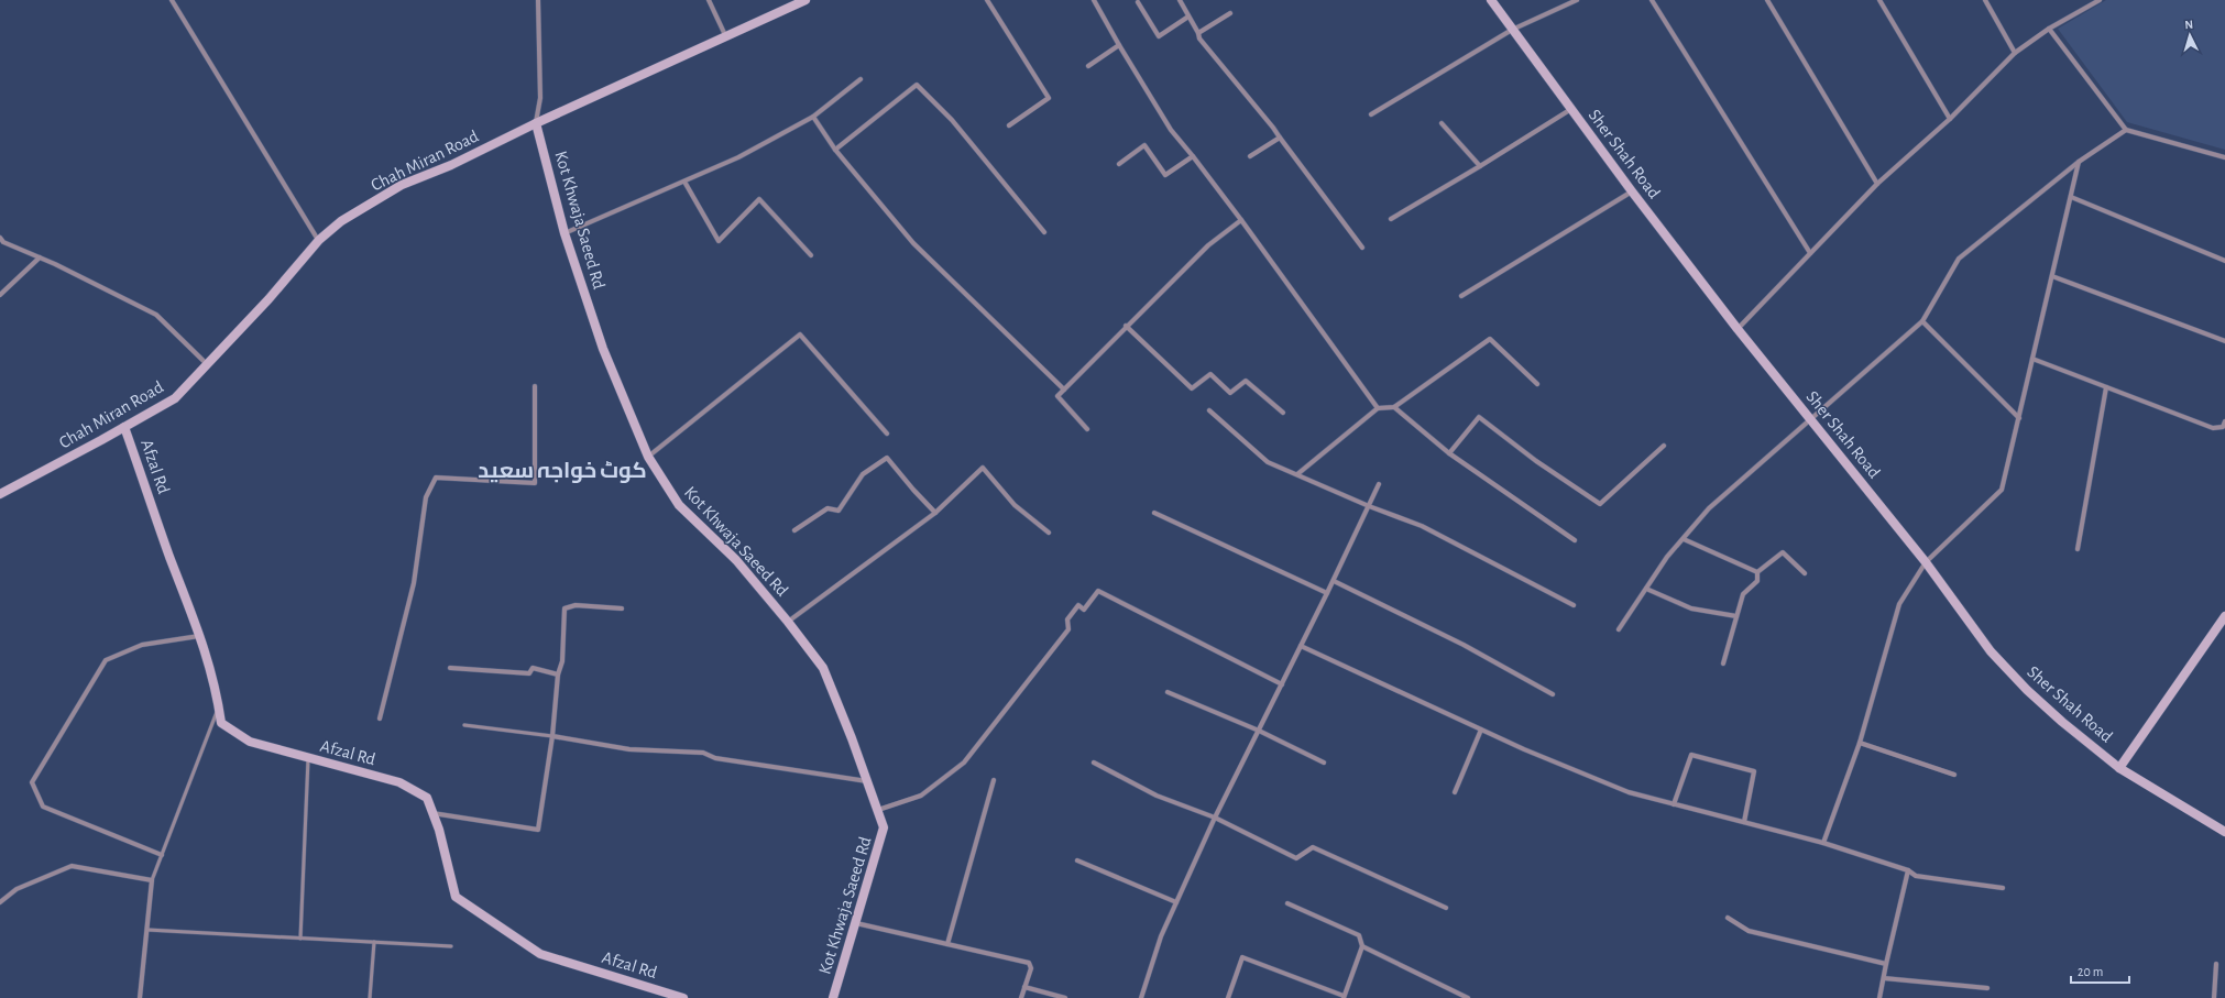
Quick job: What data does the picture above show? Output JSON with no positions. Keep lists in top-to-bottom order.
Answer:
{
  "streets": {
    "main road": [
      "Sher Shah Road",
      "Chah Miran Road",
      "Kot Khwaja Saeed Rd",
      "Afzal Rd"
    ]
  },
  "crossings": [
    ["Chah Miran Road", "Kot Khwaja Saeed Rd"],
    ["Chah Miran Road", "Afzal Rd"]
  ],
  "districts": ["کوٹ خواجہ سعید"],
  "scale_bar": "20 m",
  "north": "top"
}
